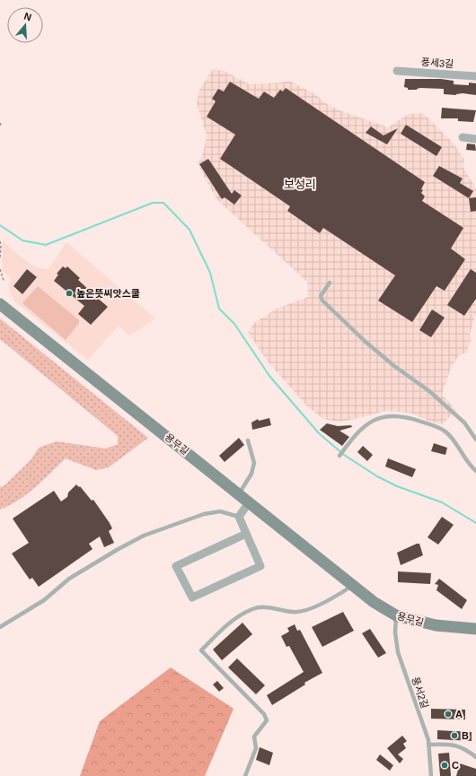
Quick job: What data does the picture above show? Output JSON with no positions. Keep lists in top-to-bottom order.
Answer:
{
  "streets": {
    "street": ["풍세3길", "용무길"],
    "lane": ["풍서2길"]
  },
  "crossings": [
    ["용무길", "풍서2길"]
  ],
  "districts": ["보성리"],
  "places": [
    "높은뜻씨앗스쿨",
    "A",
    "B",
    "C"
  ],
  "north": "top"
}
